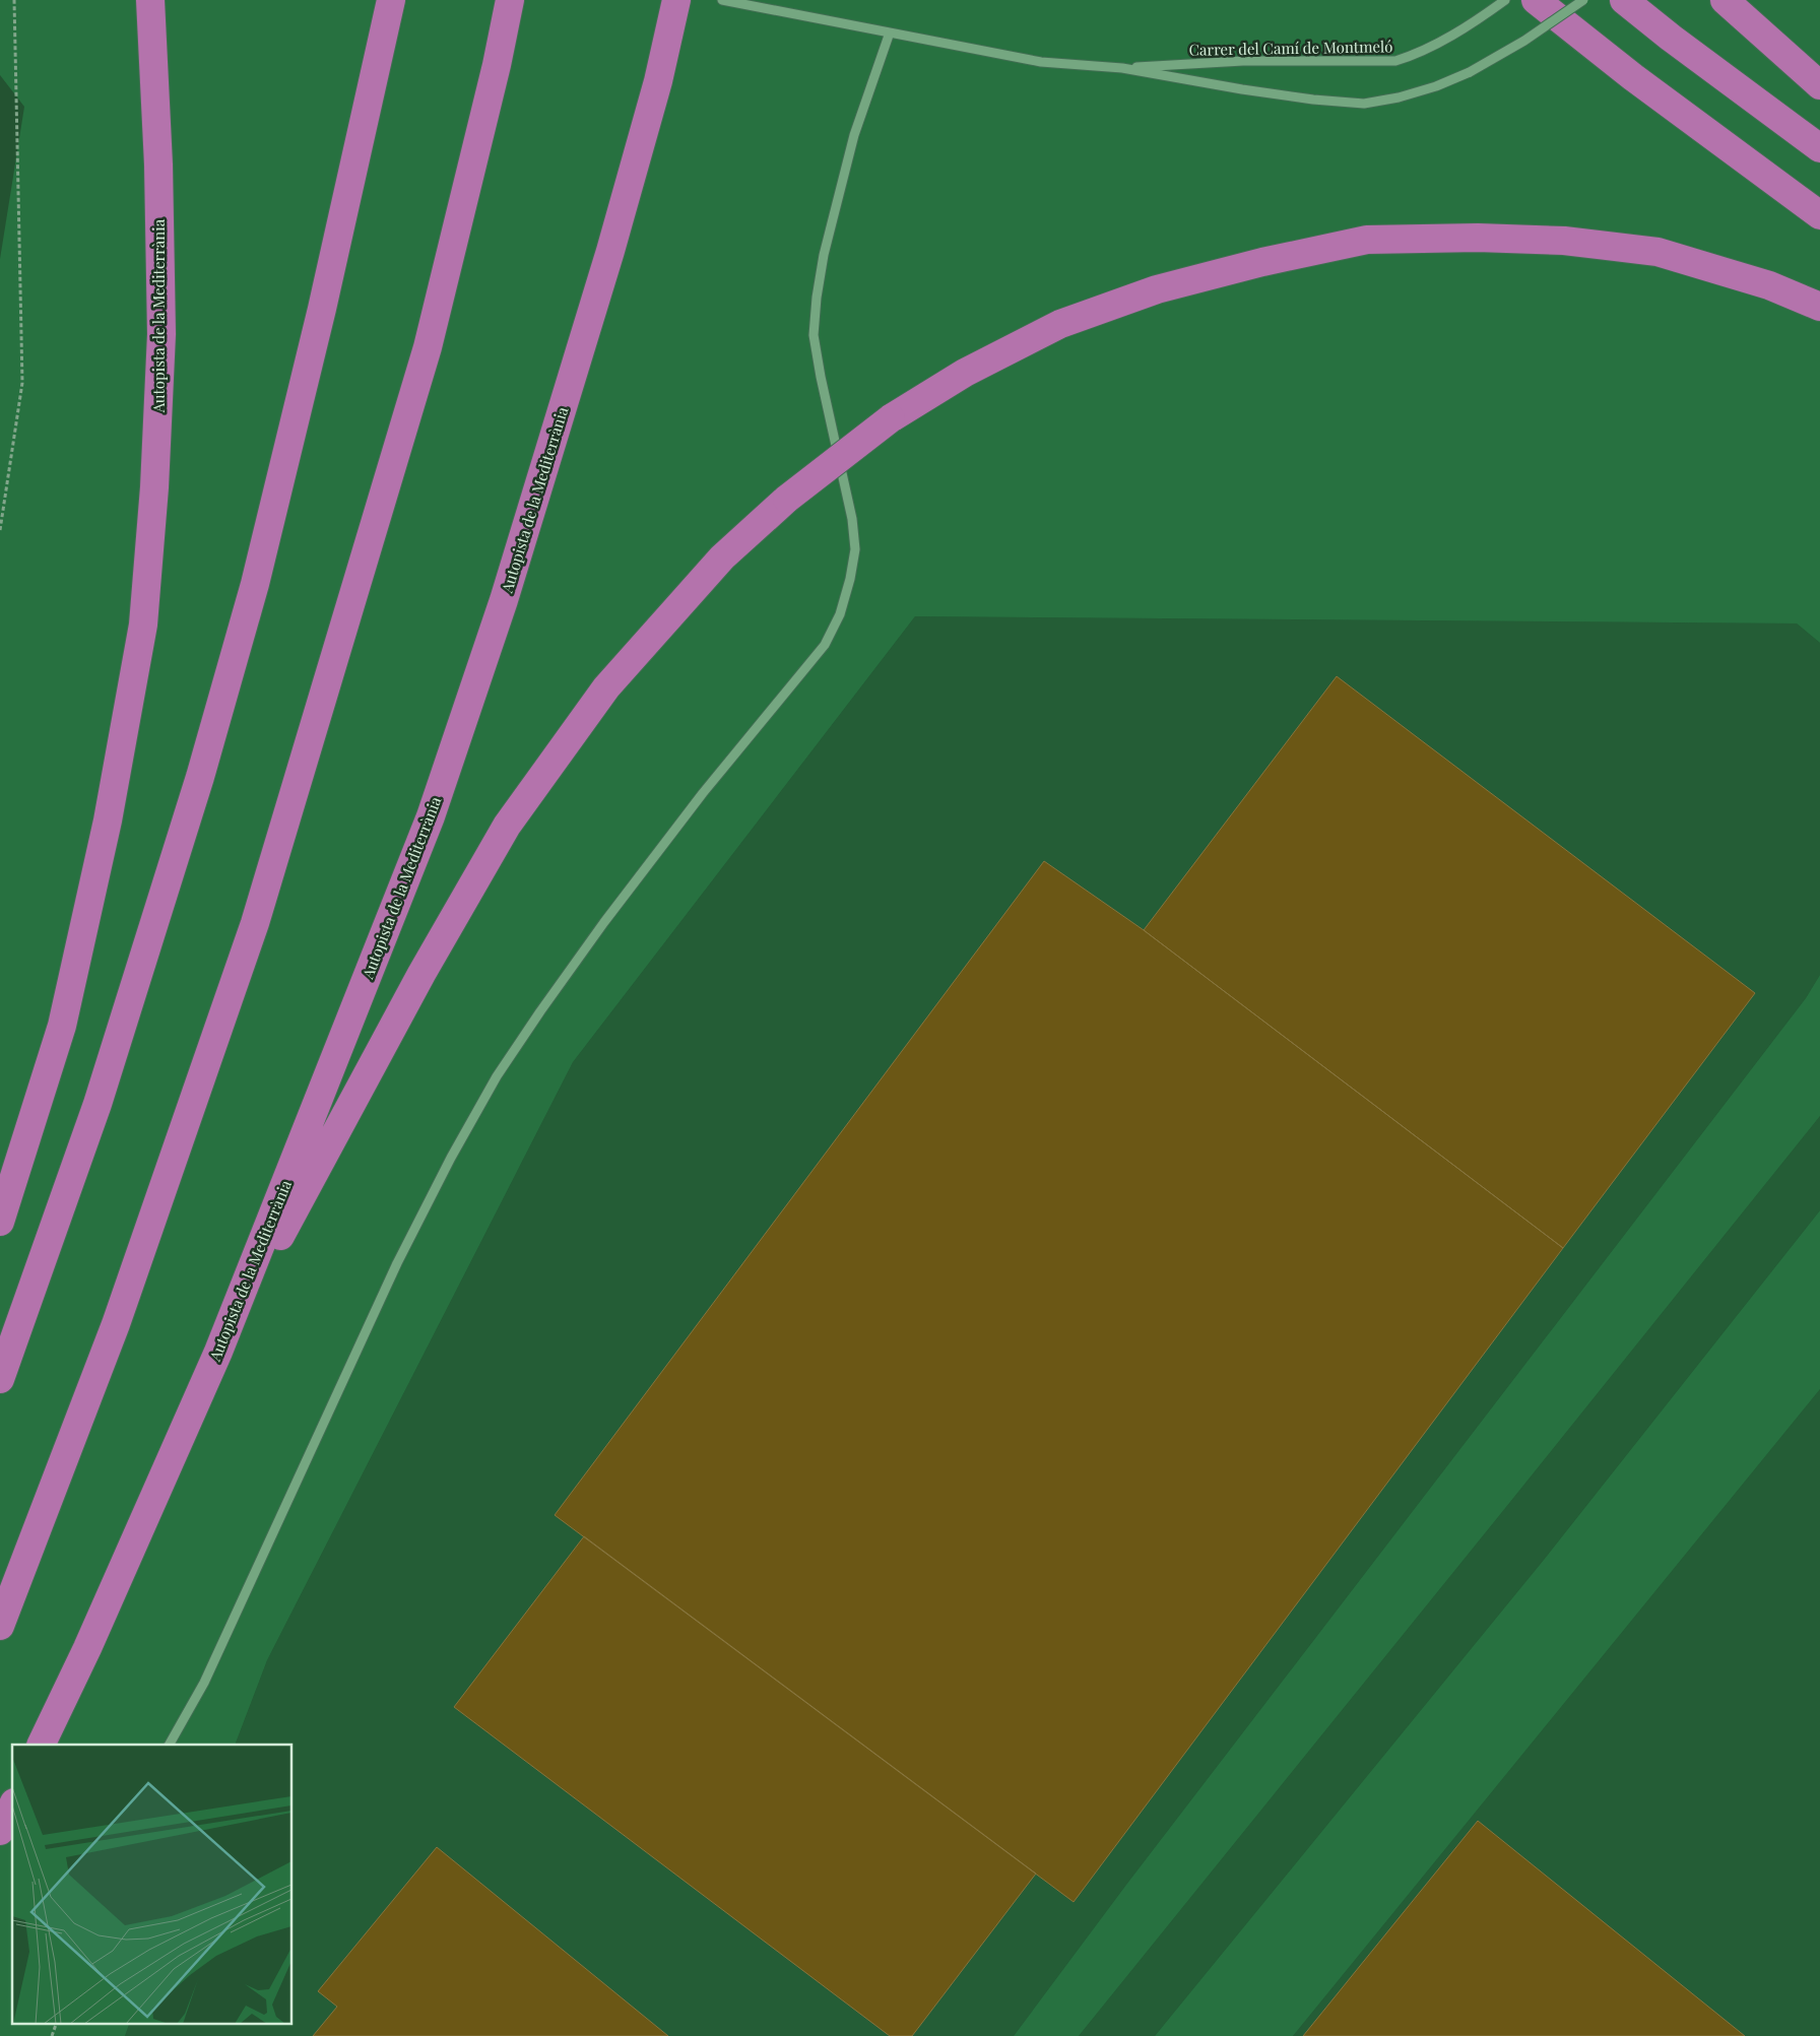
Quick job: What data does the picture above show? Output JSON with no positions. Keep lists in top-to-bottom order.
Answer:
{
  "streets": {
    "highway": ["Autopista de la Mediterrània"],
    "street": ["Carrer del Camí de Montmeló"]
  }
}
